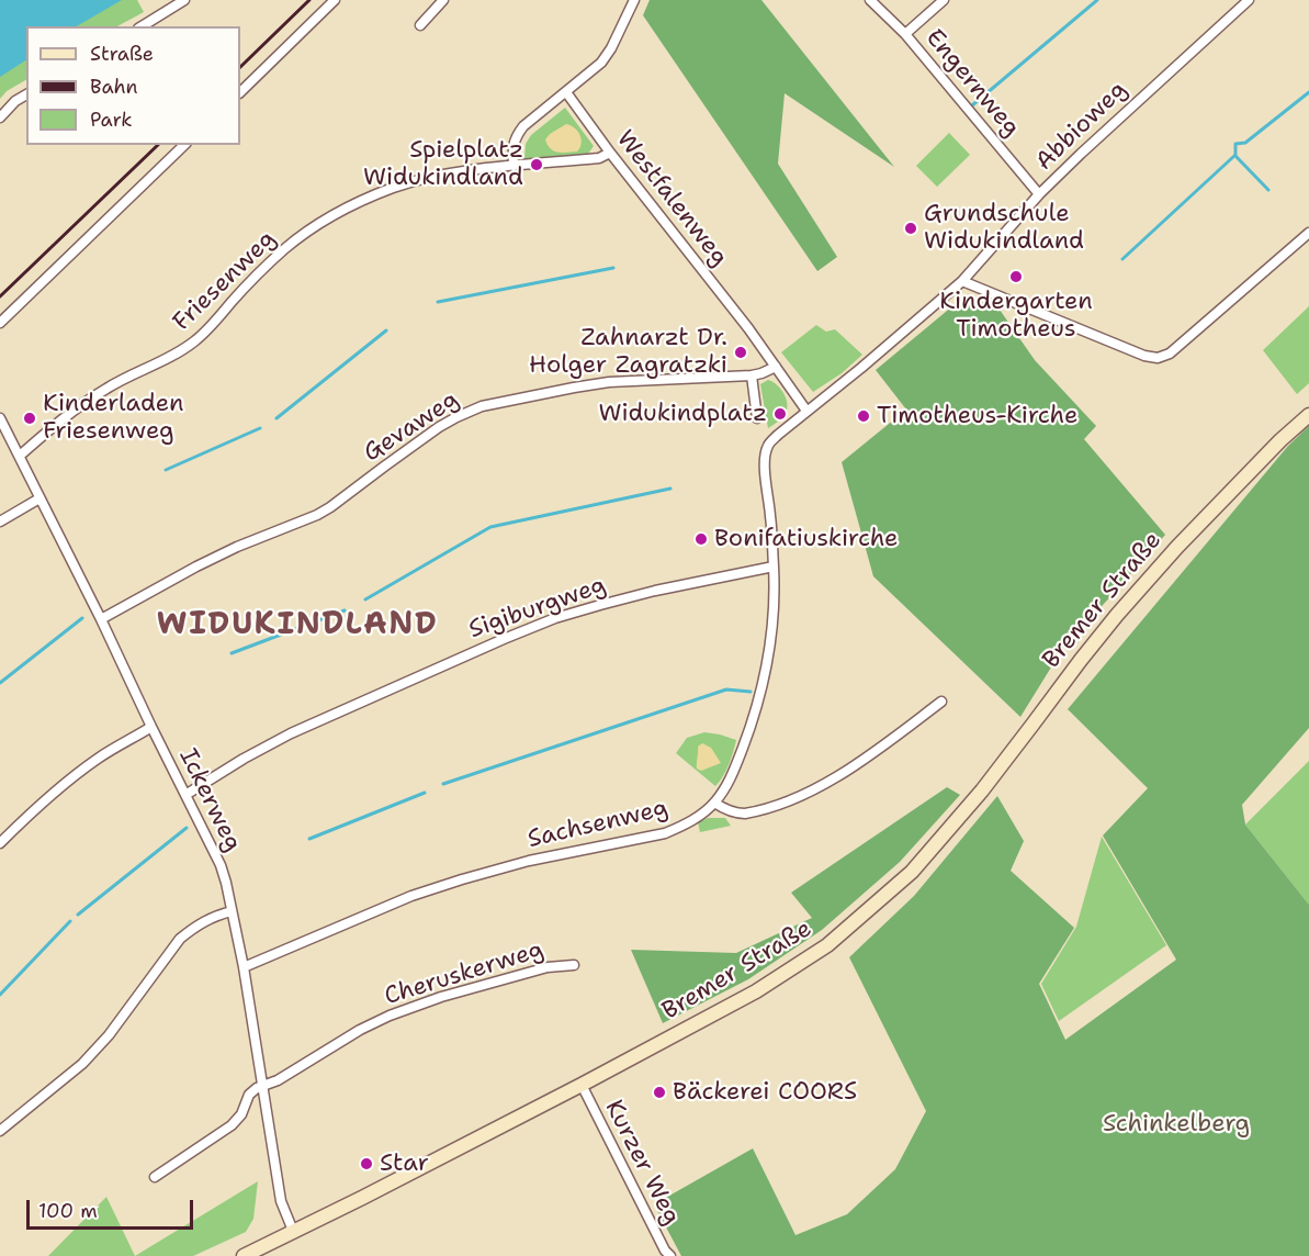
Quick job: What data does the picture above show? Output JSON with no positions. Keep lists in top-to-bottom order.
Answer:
{
  "streets": {
    "main road": ["Bremer Straße"],
    "street": [
      "Engernweg",
      "Abbioweg",
      "Westfalenweg",
      "Friesenweg",
      "Gevaweg",
      "Sigiburgweg",
      "Ickerweg",
      "Sachsenweg",
      "Cheruskerweg",
      "Kurzer Weg"
    ]
  },
  "crossings": [
    ["Engernweg", "Abbioweg"],
    ["Abbioweg", "Sachsenweg"],
    ["Westfalenweg", "Friesenweg"],
    ["Westfalenweg", "Gevaweg"],
    ["Friesenweg", "Ickerweg"],
    ["Gevaweg", "Ickerweg"],
    ["Bremer Straße", "Ickerweg"],
    ["Bremer Straße", "Kurzer Weg"],
    ["Sigiburgweg", "Ickerweg"],
    ["Sigiburgweg", "Sachsenweg"],
    ["Ickerweg", "Sachsenweg"],
    ["Ickerweg", "Cheruskerweg"]
  ],
  "districts": ["WIDUKINDLAND"],
  "parks": ["Schinkelberg"],
  "places": [
    "Spielplatz Widukindland",
    "Grundschule Widukindland",
    "Kindergarten Timotheus",
    "Zahnarzt Dr. Holger Zagratzki",
    "Widukindplatz",
    "Timotheus-Kirche",
    "Kinderladen Friesenweg",
    "Bonifatiuskirche",
    "Bäckerei COORS",
    "Star"
  ],
  "legend": ["Straße", "Bahn", "Park"],
  "scale_bar": "100 m"
}
